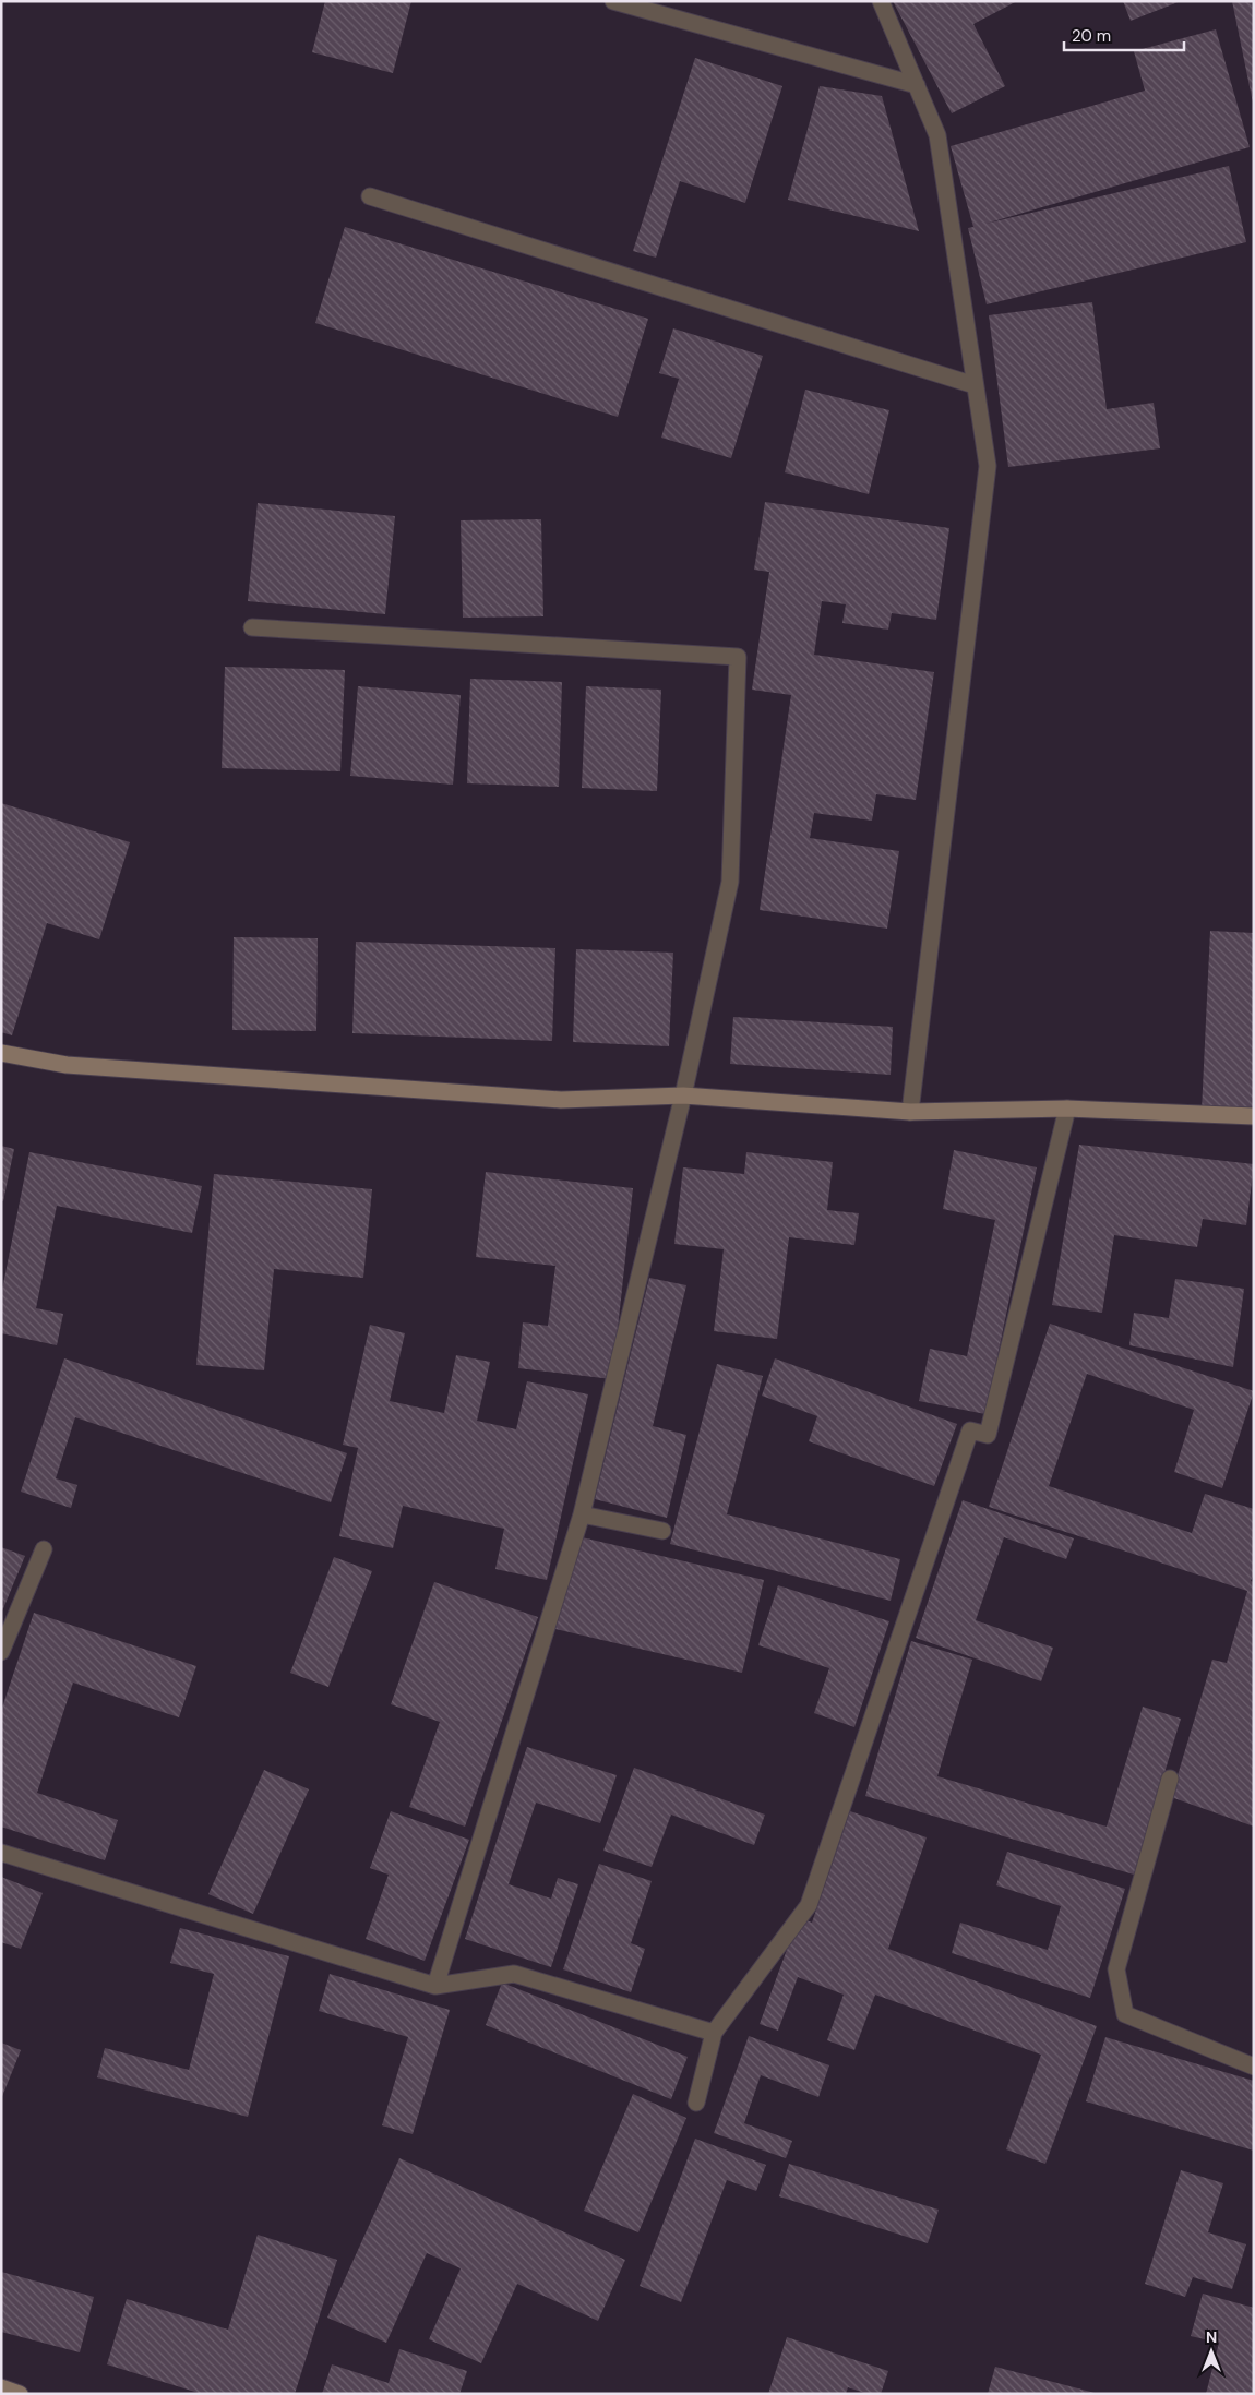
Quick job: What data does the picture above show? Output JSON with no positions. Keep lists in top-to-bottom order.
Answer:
{
  "scale_bar": "20 m",
  "north": "top"
}
